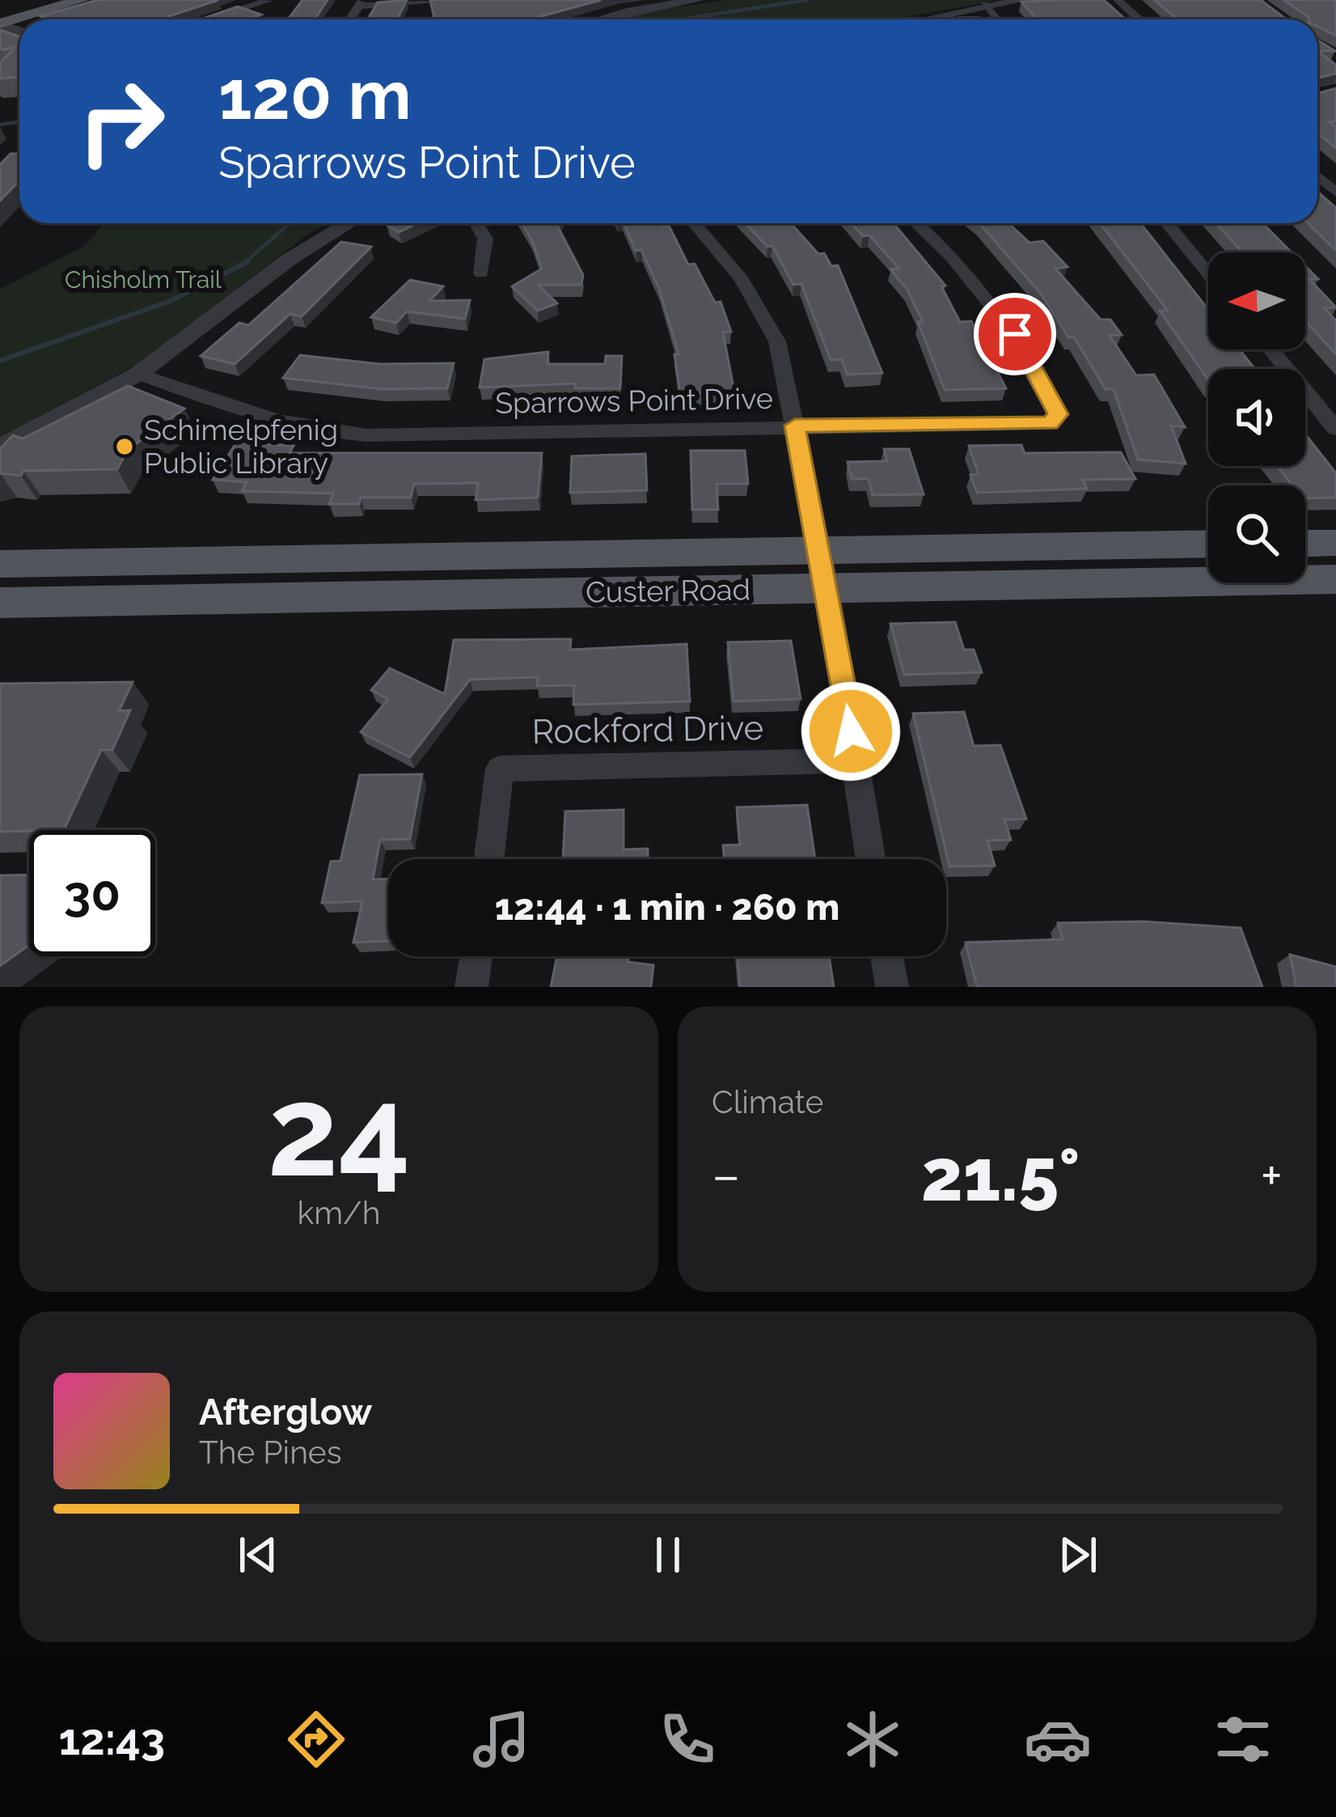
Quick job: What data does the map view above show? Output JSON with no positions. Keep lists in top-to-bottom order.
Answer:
{
  "streets": {
    "main road": ["Custer Road"],
    "street": ["Sparrows Point Drive", "Rockford Drive"]
  },
  "parks": ["Chisholm Trail"],
  "places": ["Schimelpfenig Public Library"],
  "north": "left",
  "page": {
    "turn": ["120 m", "Sparrows Point Drive"],
    "limit": "30",
    "trip": "12:44 · 1 min · 260 m",
    "tile": [
      ["24", "km/h"],
      "Climate"
    ],
    "heat": ["−", "21.5°", "+"],
    "song": ["Afterglow", "The Pines"],
    "tabs": "12:43"
  }
}
